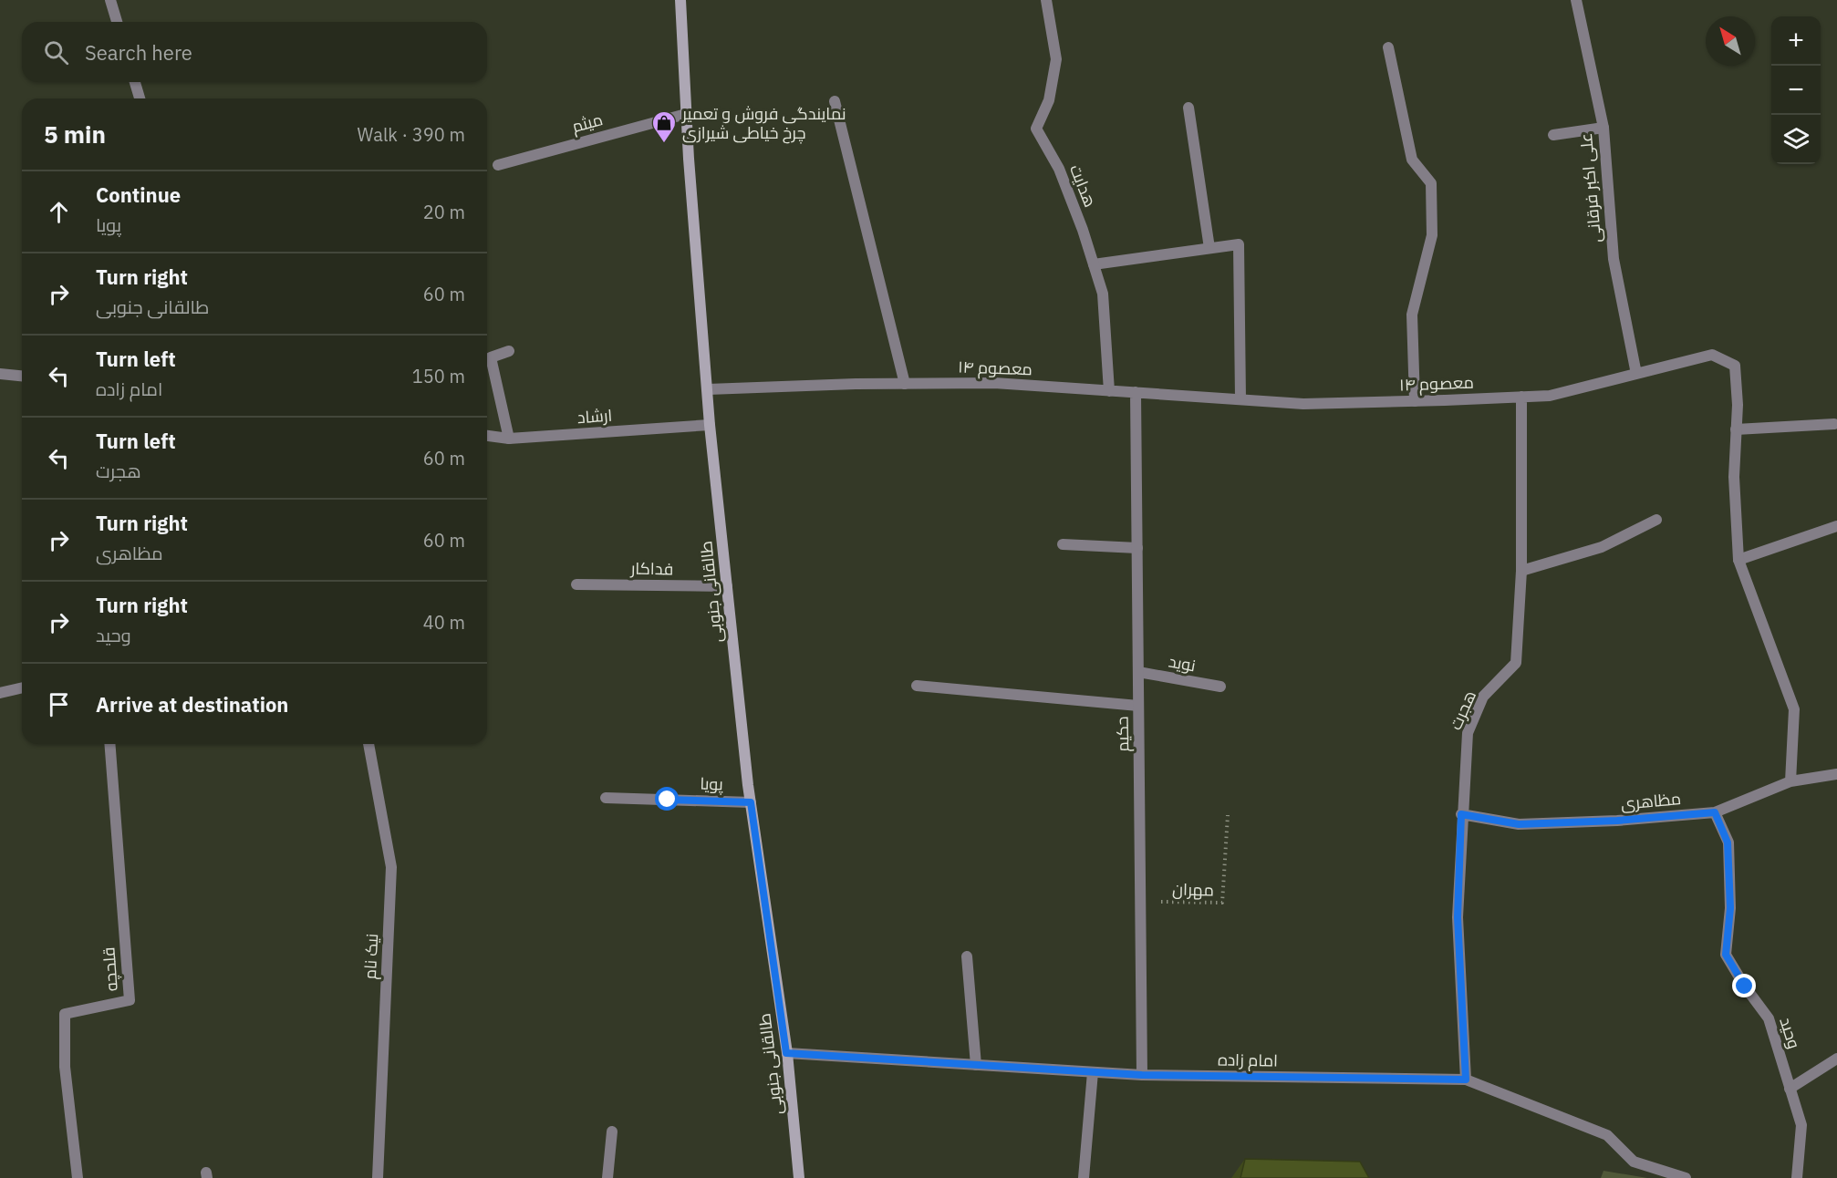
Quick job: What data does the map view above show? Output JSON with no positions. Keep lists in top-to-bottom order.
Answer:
{
  "streets": {
    "street": [
      "میثم",
      "هدایت",
      "علی اکبر فرقانی",
      "۱۴ معصوم",
      "ارشاد",
      "فداکار",
      "طالقانی جنوبی",
      "نوید",
      "هجرت",
      "حکیم",
      "پویا",
      "مظاهری",
      "نیک نام",
      "قلحچه",
      "وحید",
      "امام زاده"
    ],
    "path": ["مهران"]
  },
  "crossings": [
    ["میثم", "طالقانی جنوبی"],
    ["هدایت", "۱۴ معصوم"],
    ["علی اکبر فرقانی", "۱۴ معصوم"],
    ["۱۴ معصوم", "طالقانی جنوبی"],
    ["۱۴ معصوم", "هجرت"],
    ["۱۴ معصوم", "حکیم"],
    ["۱۴ معصوم", "مظاهری"],
    ["ارشاد", "طالقانی جنوبی"],
    ["فداکار", "طالقانی جنوبی"],
    ["طالقانی جنوبی", "پویا"],
    ["طالقانی جنوبی", "امام زاده"],
    ["نوید", "حکیم"],
    ["هجرت", "مظاهری"],
    ["هجرت", "امام زاده"],
    ["حکیم", "مهران"],
    ["حکیم", "امام زاده"],
    ["مظاهری", "وحید"]
  ],
  "places": {
    "shop": ["نمایندگی فروش و تعمیر چرخ خیاطی شیرازی"]
  },
  "north": "top left",
  "page": {
    "map_buttons": ["+", "−"],
    "search": "Search here",
    "heading": ["5 min", "Walk · 390 m"],
    "list": [
      ["Continue", "پویا", "20 m"],
      ["Turn right", "طالقانی جنوبی", "60 m"],
      ["Turn left", "امام زاده", "150 m"],
      ["Turn left", "هجرت", "60 m"],
      ["Turn right", "مظاهری", "60 m"],
      ["Turn right", "وحید", "40 m"],
      "Arrive at destination"
    ]
  }
}
